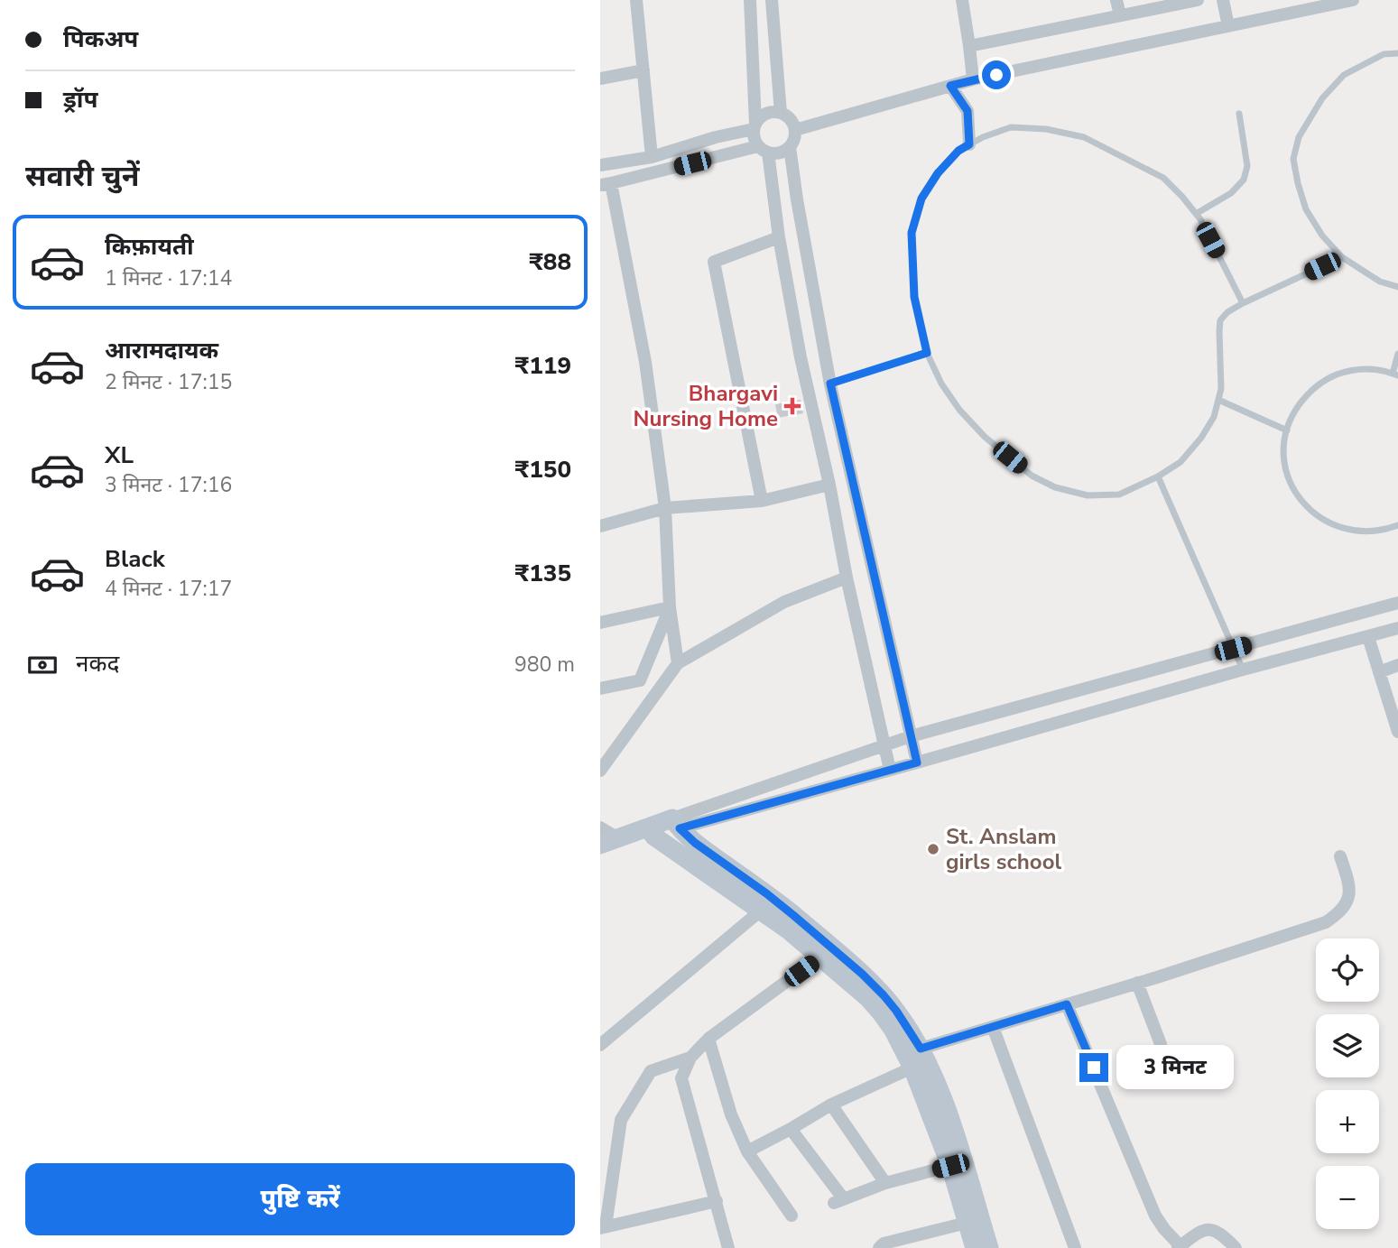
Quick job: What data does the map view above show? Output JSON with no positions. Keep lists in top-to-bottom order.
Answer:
{
  "places": {
    "health": ["Bhargavi Nursing Home"],
    "other": ["St. Anslam girls school"]
  },
  "page": {
    "banner": ["पिकअप", "ड्रॉप"],
    "heading": "सवारी चुनें",
    "list": [
      {
        "name": "किफ़ायती",
        "note": "1 मिनट · 17:14",
        "value": "₹88"
      },
      {
        "name": "आरामदायक",
        "note": "2 मिनट · 17:15",
        "value": "₹119"
      },
      {
        "name": "XL",
        "note": "3 मिनट · 17:16",
        "value": "₹150"
      },
      {
        "name": "Black",
        "note": "4 मिनट · 17:17",
        "value": "₹135"
      }
    ],
    "pay": ["नकद", "980 m"],
    "map_buttons": ["+", "−"],
    "bubble": "3 मिनट",
    "buttons": "पुष्टि करें"
  }
}
